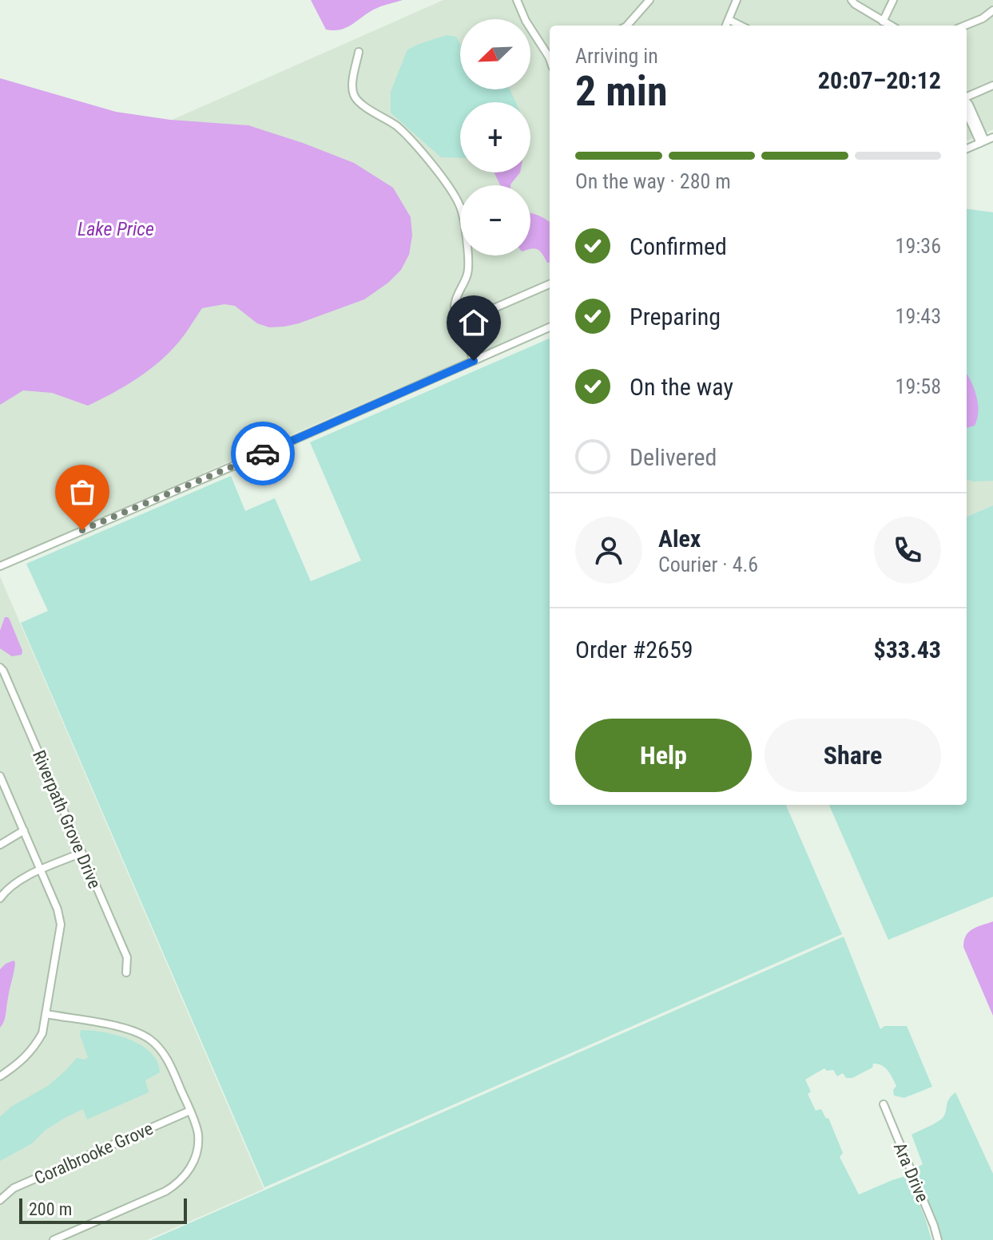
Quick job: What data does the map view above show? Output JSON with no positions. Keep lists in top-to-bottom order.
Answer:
{
  "streets": {
    "street": ["Riverpath Grove Drive", "Coralbrooke Grove", "Ara Drive"]
  },
  "water": ["Lake Price"],
  "scale_bar": "200 m",
  "north": "bottom left",
  "page": {
    "map_buttons": ["+", "−"],
    "heading": ["2 min", "Arriving in", "20:07–20:12"],
    "panel": [
      "Alex",
      "Courier · 4.6",
      "Order #2659",
      "$33.43"
    ],
    "bar": "On the way · 280 m",
    "list": [
      ["Confirmed", "19:36"],
      ["Preparing", "19:43"],
      ["On the way", "19:58"],
      "Delivered"
    ],
    "buttons": ["Help", "Share"],
    "scale": "200 m"
  }
}
